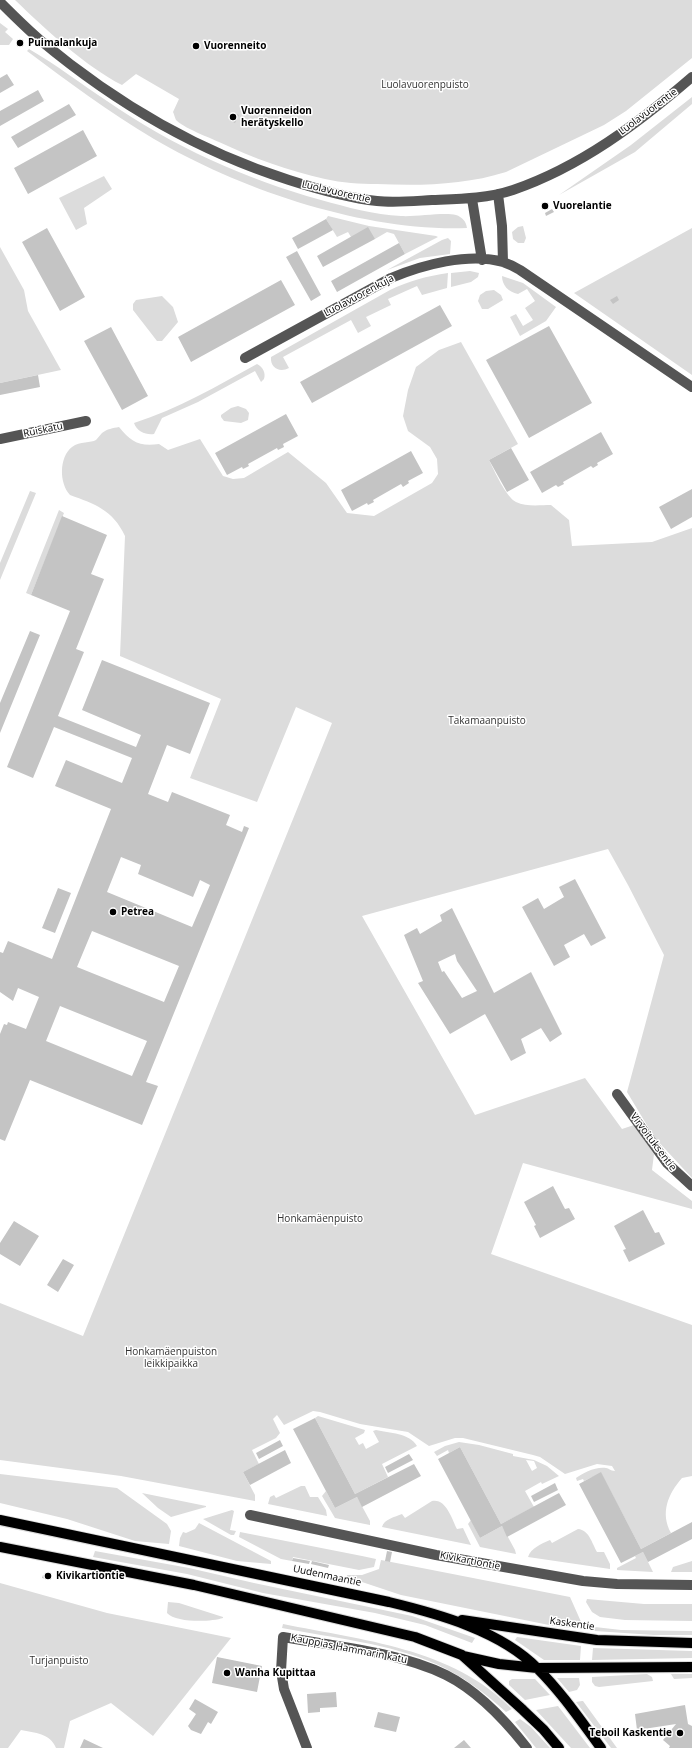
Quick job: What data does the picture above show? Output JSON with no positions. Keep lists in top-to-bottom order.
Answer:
{
  "streets": {
    "main road": ["Uudenmaantie", "Kaskentie"],
    "street": [
      "Luolavuorentie",
      "Luolavuorenkuja",
      "Ruiskatu",
      "Virvoituksentie",
      "Kivikartiontie",
      "Kauppias Hammarin katu"
    ]
  },
  "crossings": [
    ["Uudenmaantie", "Kaskentie"]
  ],
  "parks": [
    "Luolavuorenpuisto",
    "Takamaanpuisto",
    "Honkamäenpuisto",
    "Honkamäenpuiston leikkipaikka",
    "Turjanpuisto"
  ],
  "places": [
    "Puimalankuja",
    "Vuorenneito",
    "Vuorenneidon herätyskello",
    "Vuorelantie",
    "Petrea",
    "Kivikartiontie",
    "Wanha Kupittaa",
    "Teboil Kaskentie"
  ]
}
